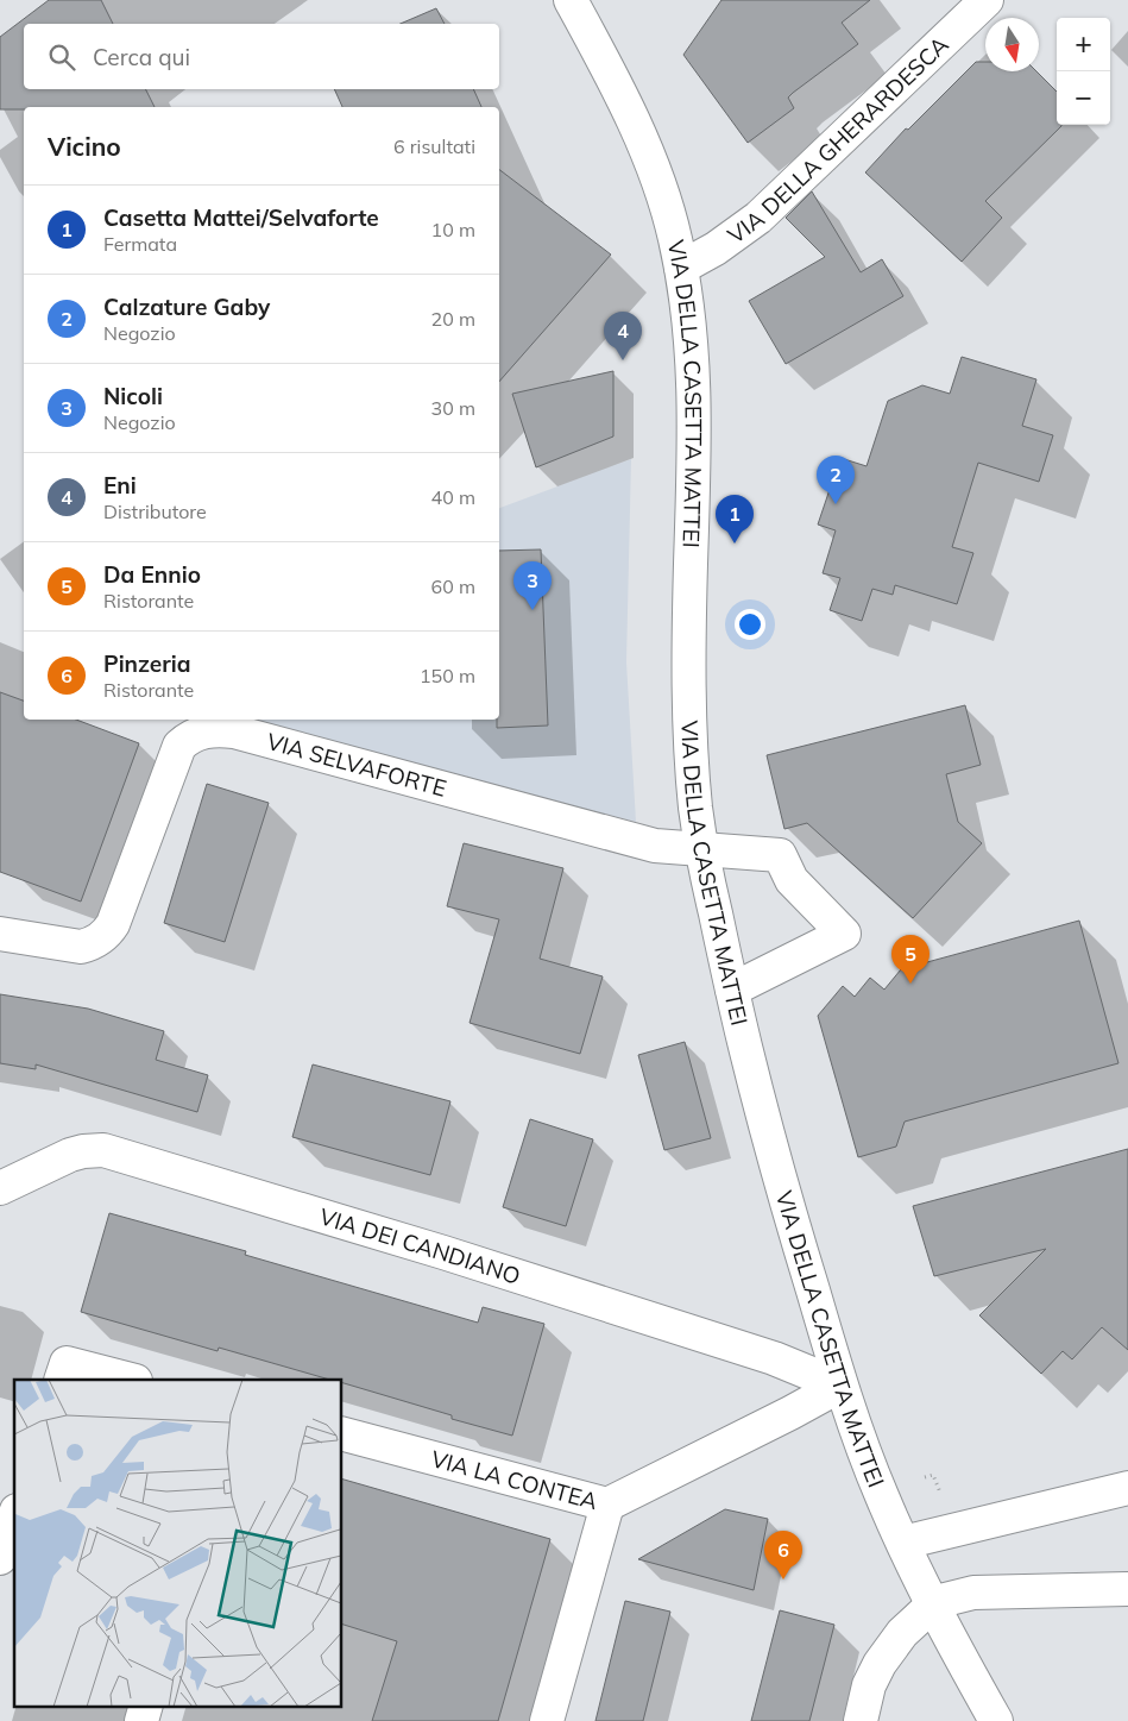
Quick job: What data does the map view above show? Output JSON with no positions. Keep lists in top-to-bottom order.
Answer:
{
  "streets": {
    "street": [
      "VIA DELLA GHERARDESCA",
      "VIA DELLA CASETTA MATTEI",
      "VIA SELVAFORTE",
      "VIA DEI CANDIANO",
      "VIA LA CONTEA"
    ]
  },
  "crossings": [
    ["VIA DELLA GHERARDESCA", "VIA DELLA CASETTA MATTEI"],
    ["VIA DELLA CASETTA MATTEI", "VIA SELVAFORTE"],
    ["VIA DELLA CASETTA MATTEI", "VIA DEI CANDIANO"],
    ["VIA DELLA CASETTA MATTEI", "VIA LA CONTEA"],
    ["VIA DEI CANDIANO", "VIA LA CONTEA"]
  ],
  "north": "bottom",
  "page": {
    "map_buttons": ["+", "−"],
    "search": "Cerca qui",
    "heading": ["Vicino", "6 risultati"],
    "list": [
      {
        "mark": "1",
        "name": "Casetta Mattei/Selvaforte",
        "note": "Fermata",
        "value": "10 m"
      },
      {
        "mark": "2",
        "name": "Calzature Gaby",
        "note": "Negozio",
        "value": "20 m"
      },
      {
        "mark": "3",
        "name": "Nicoli",
        "note": "Negozio",
        "value": "30 m"
      },
      {
        "mark": "4",
        "name": "Eni",
        "note": "Distributore",
        "value": "40 m"
      },
      {
        "mark": "5",
        "name": "Da Ennio",
        "note": "Ristorante",
        "value": "60 m"
      },
      {
        "mark": "6",
        "name": "Pinzeria",
        "note": "Ristorante",
        "value": "150 m"
      }
    ],
    "pins": [
      "4",
      "2",
      "1",
      "3",
      "5",
      "6"
    ]
  }
}
